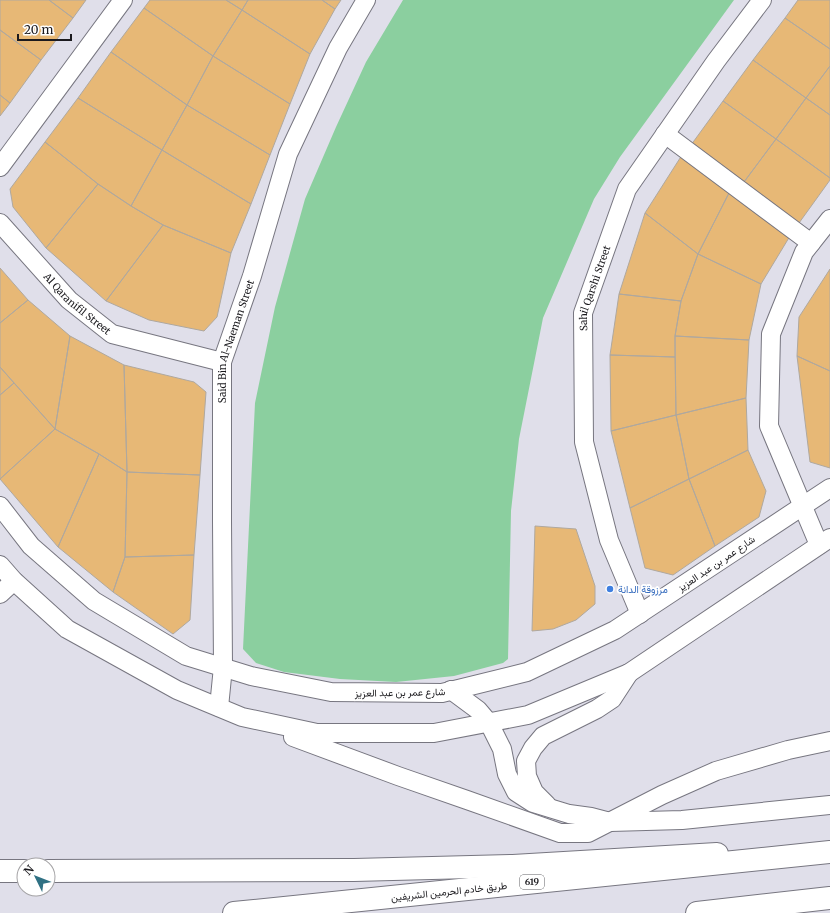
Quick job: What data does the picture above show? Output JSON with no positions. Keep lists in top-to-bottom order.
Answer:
{
  "streets": {
    "main road": ["619", "طريق خادم الحرمين الشريفين"],
    "street": [
      "Sahil Qarshi Street",
      "Al Qaranifil Street",
      "Said Bin Al-Naeman Street",
      "شارع عمر بن عبد العزيز"
    ]
  },
  "crossings": [
    ["Sahil Qarshi Street", "شارع عمر بن عبد العزيز"],
    ["Al Qaranifil Street", "Said Bin Al-Naeman Street"],
    ["Said Bin Al-Naeman Street", "شارع عمر بن عبد العزيز"]
  ],
  "places": ["مرزوقة الدانة"],
  "scale_bar": "20 m",
  "north": "top left"
}
